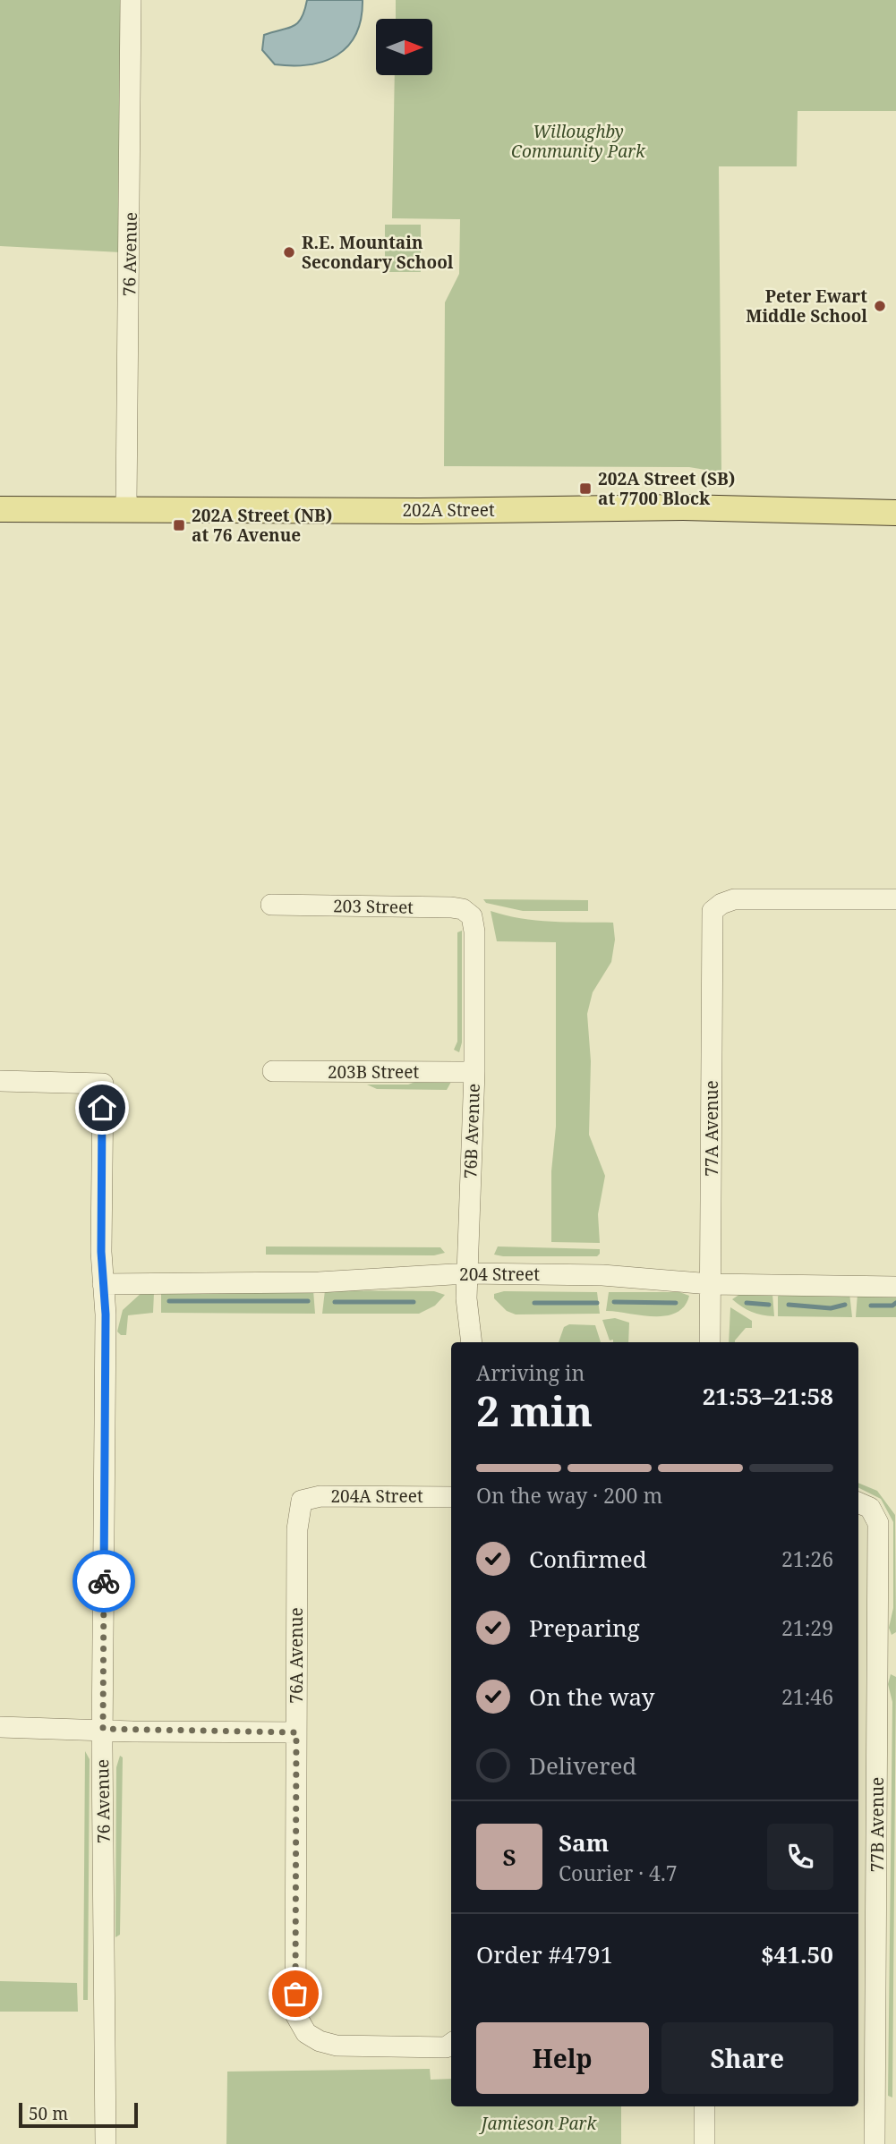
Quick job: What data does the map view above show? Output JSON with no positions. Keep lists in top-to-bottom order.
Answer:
{
  "streets": {
    "main road": ["202A Street"],
    "street": [
      "76 Avenue",
      "203 Street",
      "203B Street",
      "77A Avenue",
      "76B Avenue",
      "204 Street",
      "204A Street",
      "76A Avenue",
      "77B Avenue"
    ]
  },
  "crossings": [
    ["76 Avenue", "202A Street"],
    ["76 Avenue", "204 Street"],
    ["203 Street", "76B Avenue"],
    ["203B Street", "76B Avenue"],
    ["77A Avenue", "204 Street"],
    ["76B Avenue", "204 Street"],
    ["204A Street", "76A Avenue"]
  ],
  "parks": ["Willoughby Community Park", "Jamieson Park"],
  "places": {
    "other": ["R.E. Mountain Secondary School", "Peter Ewart Middle School"],
    "transit": ["202A Street (SB) at 7700 Block", "202A Street (NB) at 76 Avenue"]
  },
  "scale_bar": "50 m",
  "north": "right",
  "page": {
    "heading": ["2 min", "Arriving in", "21:53–21:58"],
    "panel": [
      "Sam",
      "Courier · 4.7",
      "Order #4791",
      "$41.50"
    ],
    "bar": "On the way · 200 m",
    "list": [
      ["Confirmed", "21:26"],
      ["Preparing", "21:29"],
      ["On the way", "21:46"],
      "Delivered"
    ],
    "round": "S",
    "buttons": ["Help", "Share"],
    "scale": "50 m"
  }
}
